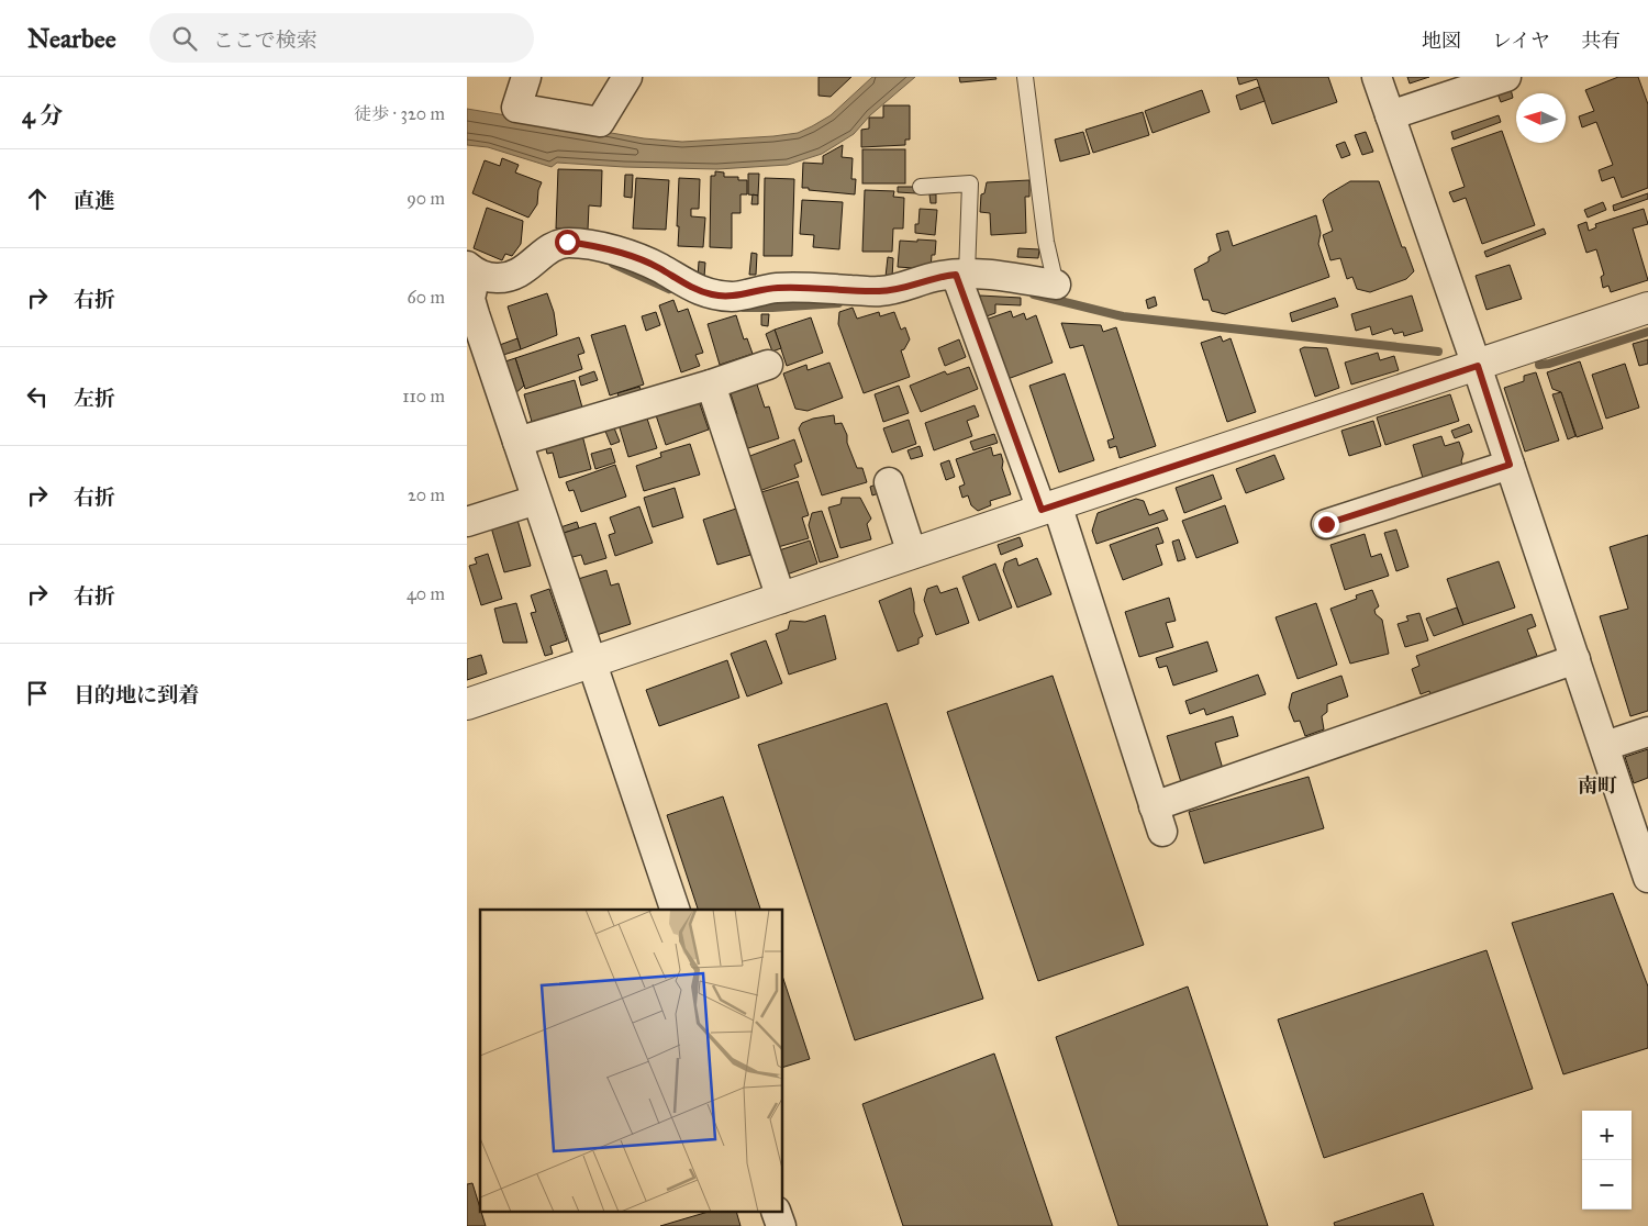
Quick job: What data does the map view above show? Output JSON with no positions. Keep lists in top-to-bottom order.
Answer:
{
  "districts": ["南町"],
  "north": "left",
  "page": {
    "header": "Nearbee",
    "search": "ここで検索",
    "nav": ["地図", "レイヤ", "共有"],
    "heading": ["4 分", "徒歩 · 320 m"],
    "list": [
      ["直進", "90 m"],
      ["右折", "60 m"],
      ["左折", "110 m"],
      ["右折", "20 m"],
      ["右折", "40 m"],
      "目的地に到着"
    ],
    "map_buttons": ["+", "−"]
  }
}
